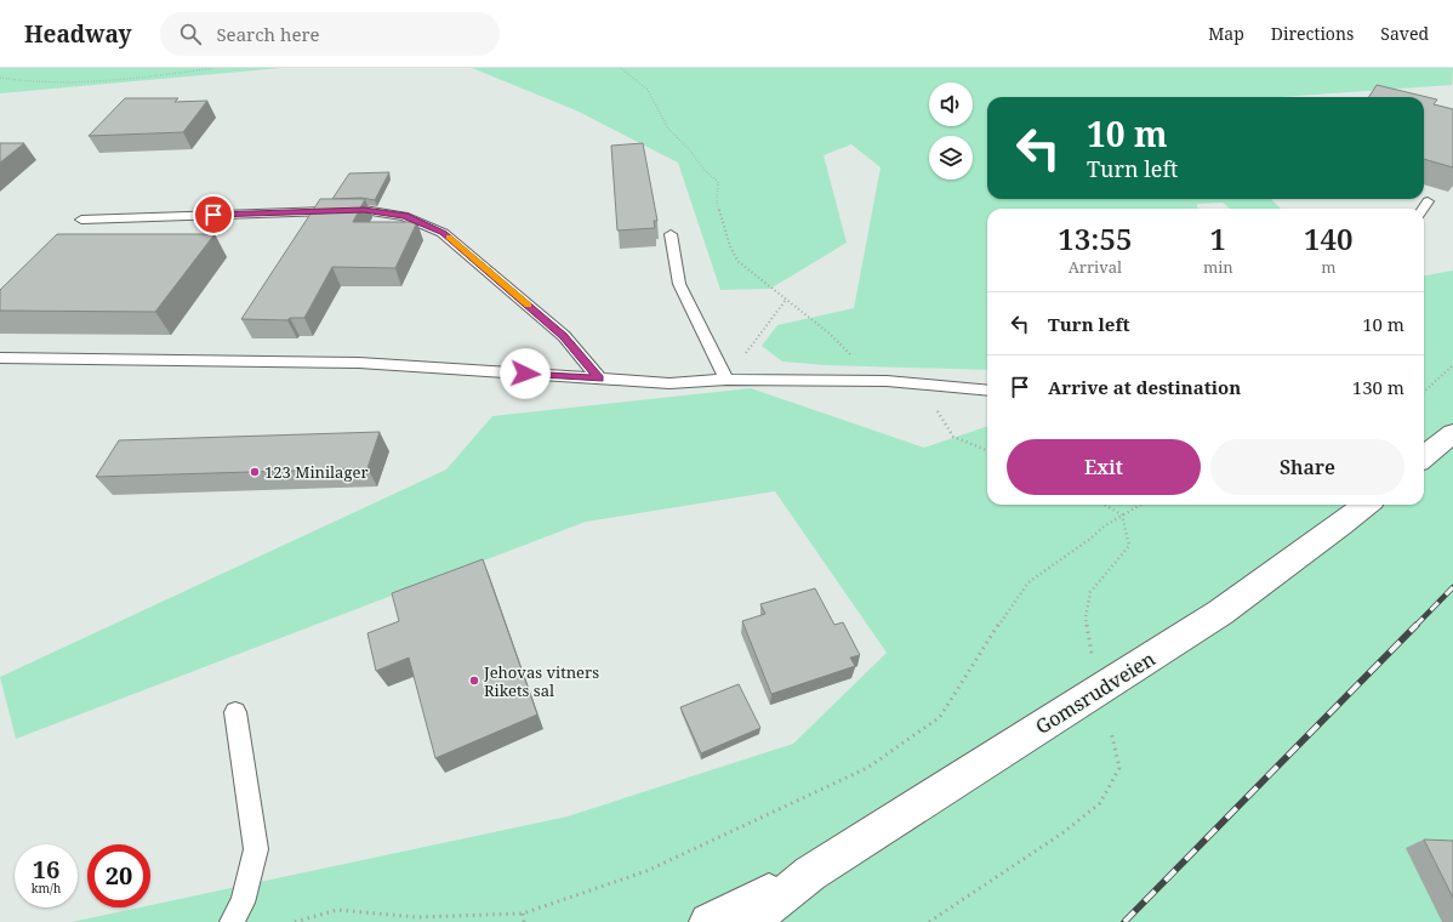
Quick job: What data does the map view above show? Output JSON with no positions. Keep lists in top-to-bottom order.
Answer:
{
  "streets": {
    "main road": ["Gomsrudveien"]
  },
  "places": ["123 Minilager", "Jehovas vitners Rikets sal"],
  "page": {
    "header": "Headway",
    "search": "Search here",
    "nav": ["Map", "Directions", "Saved"],
    "turn": ["10 m", "Turn left"],
    "eta": [
      "13:55",
      "Arrival",
      "1",
      "min",
      "140",
      "m"
    ],
    "list": [
      {
        "name": "Turn left",
        "value": "10 m"
      },
      {
        "name": "Arrive at destination",
        "value": "130 m"
      }
    ],
    "buttons": ["Exit", "Share"],
    "speed": "16 km/h",
    "limit": "20"
  }
}
